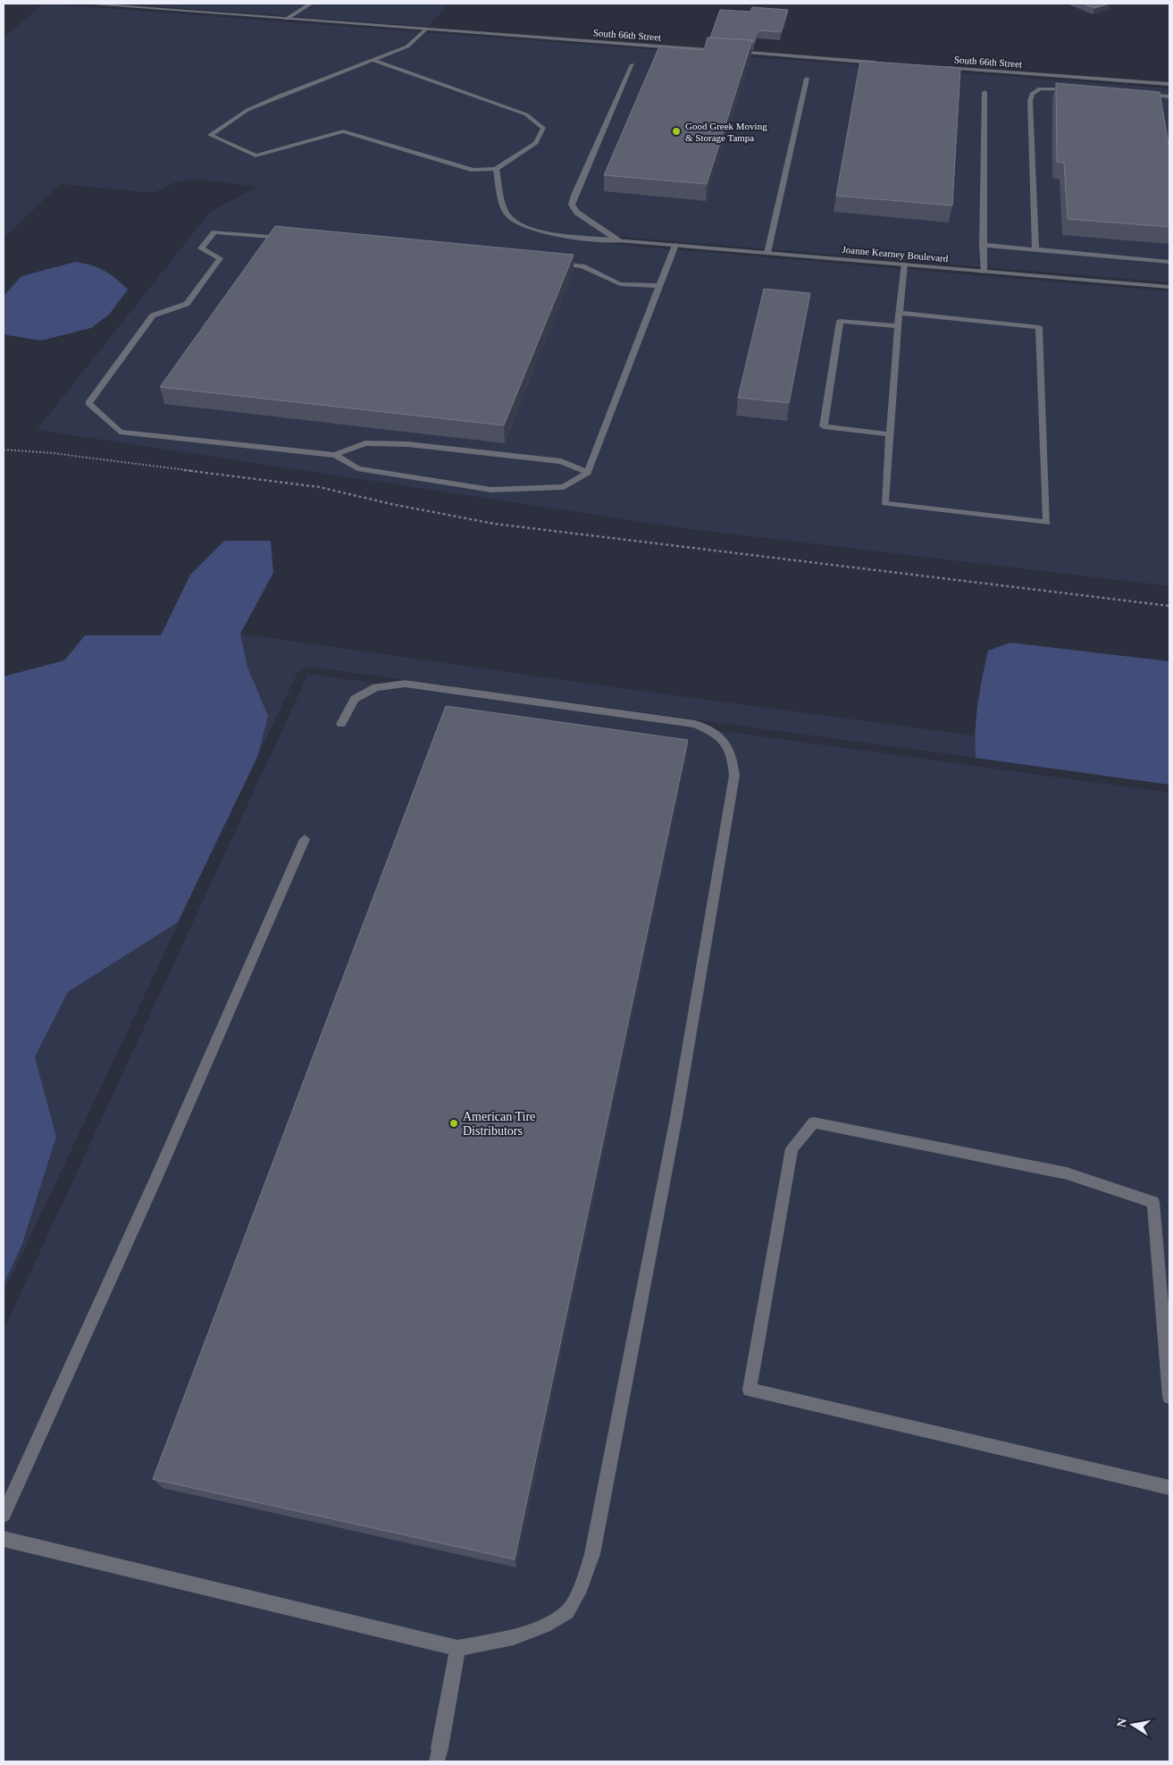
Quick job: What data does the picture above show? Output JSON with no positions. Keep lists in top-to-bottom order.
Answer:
{
  "streets": {
    "street": ["South 66th Street", "Joanne Kearney Boulevard"]
  },
  "places": ["Good Greek Moving & Storage Tampa", "American Tire Distributors"],
  "north": "left"
}
